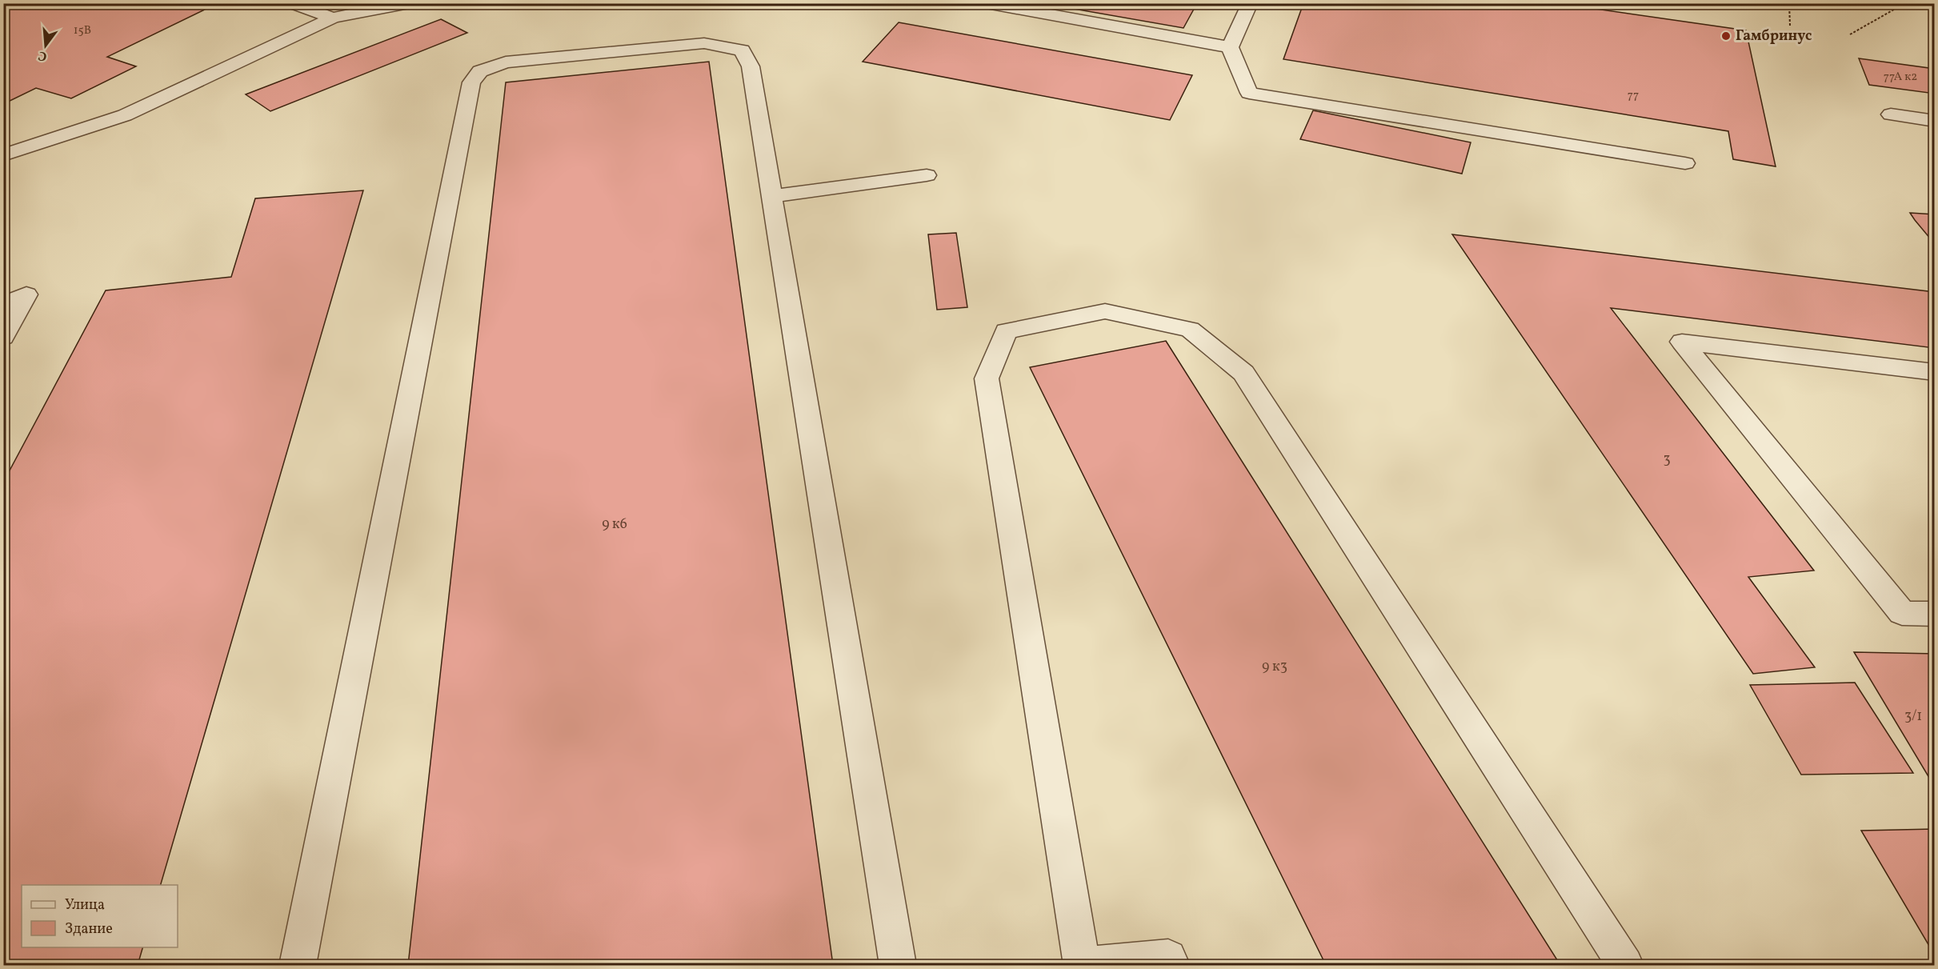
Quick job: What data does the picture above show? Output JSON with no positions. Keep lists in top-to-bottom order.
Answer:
{
  "places": ["Гамбринус"],
  "house_numbers": [
    "15В",
    "77А к2",
    "77",
    "3",
    "9 к6",
    "9 к3",
    "3/1"
  ],
  "legend": ["Улица", "Здание"],
  "north": "bottom"
}
